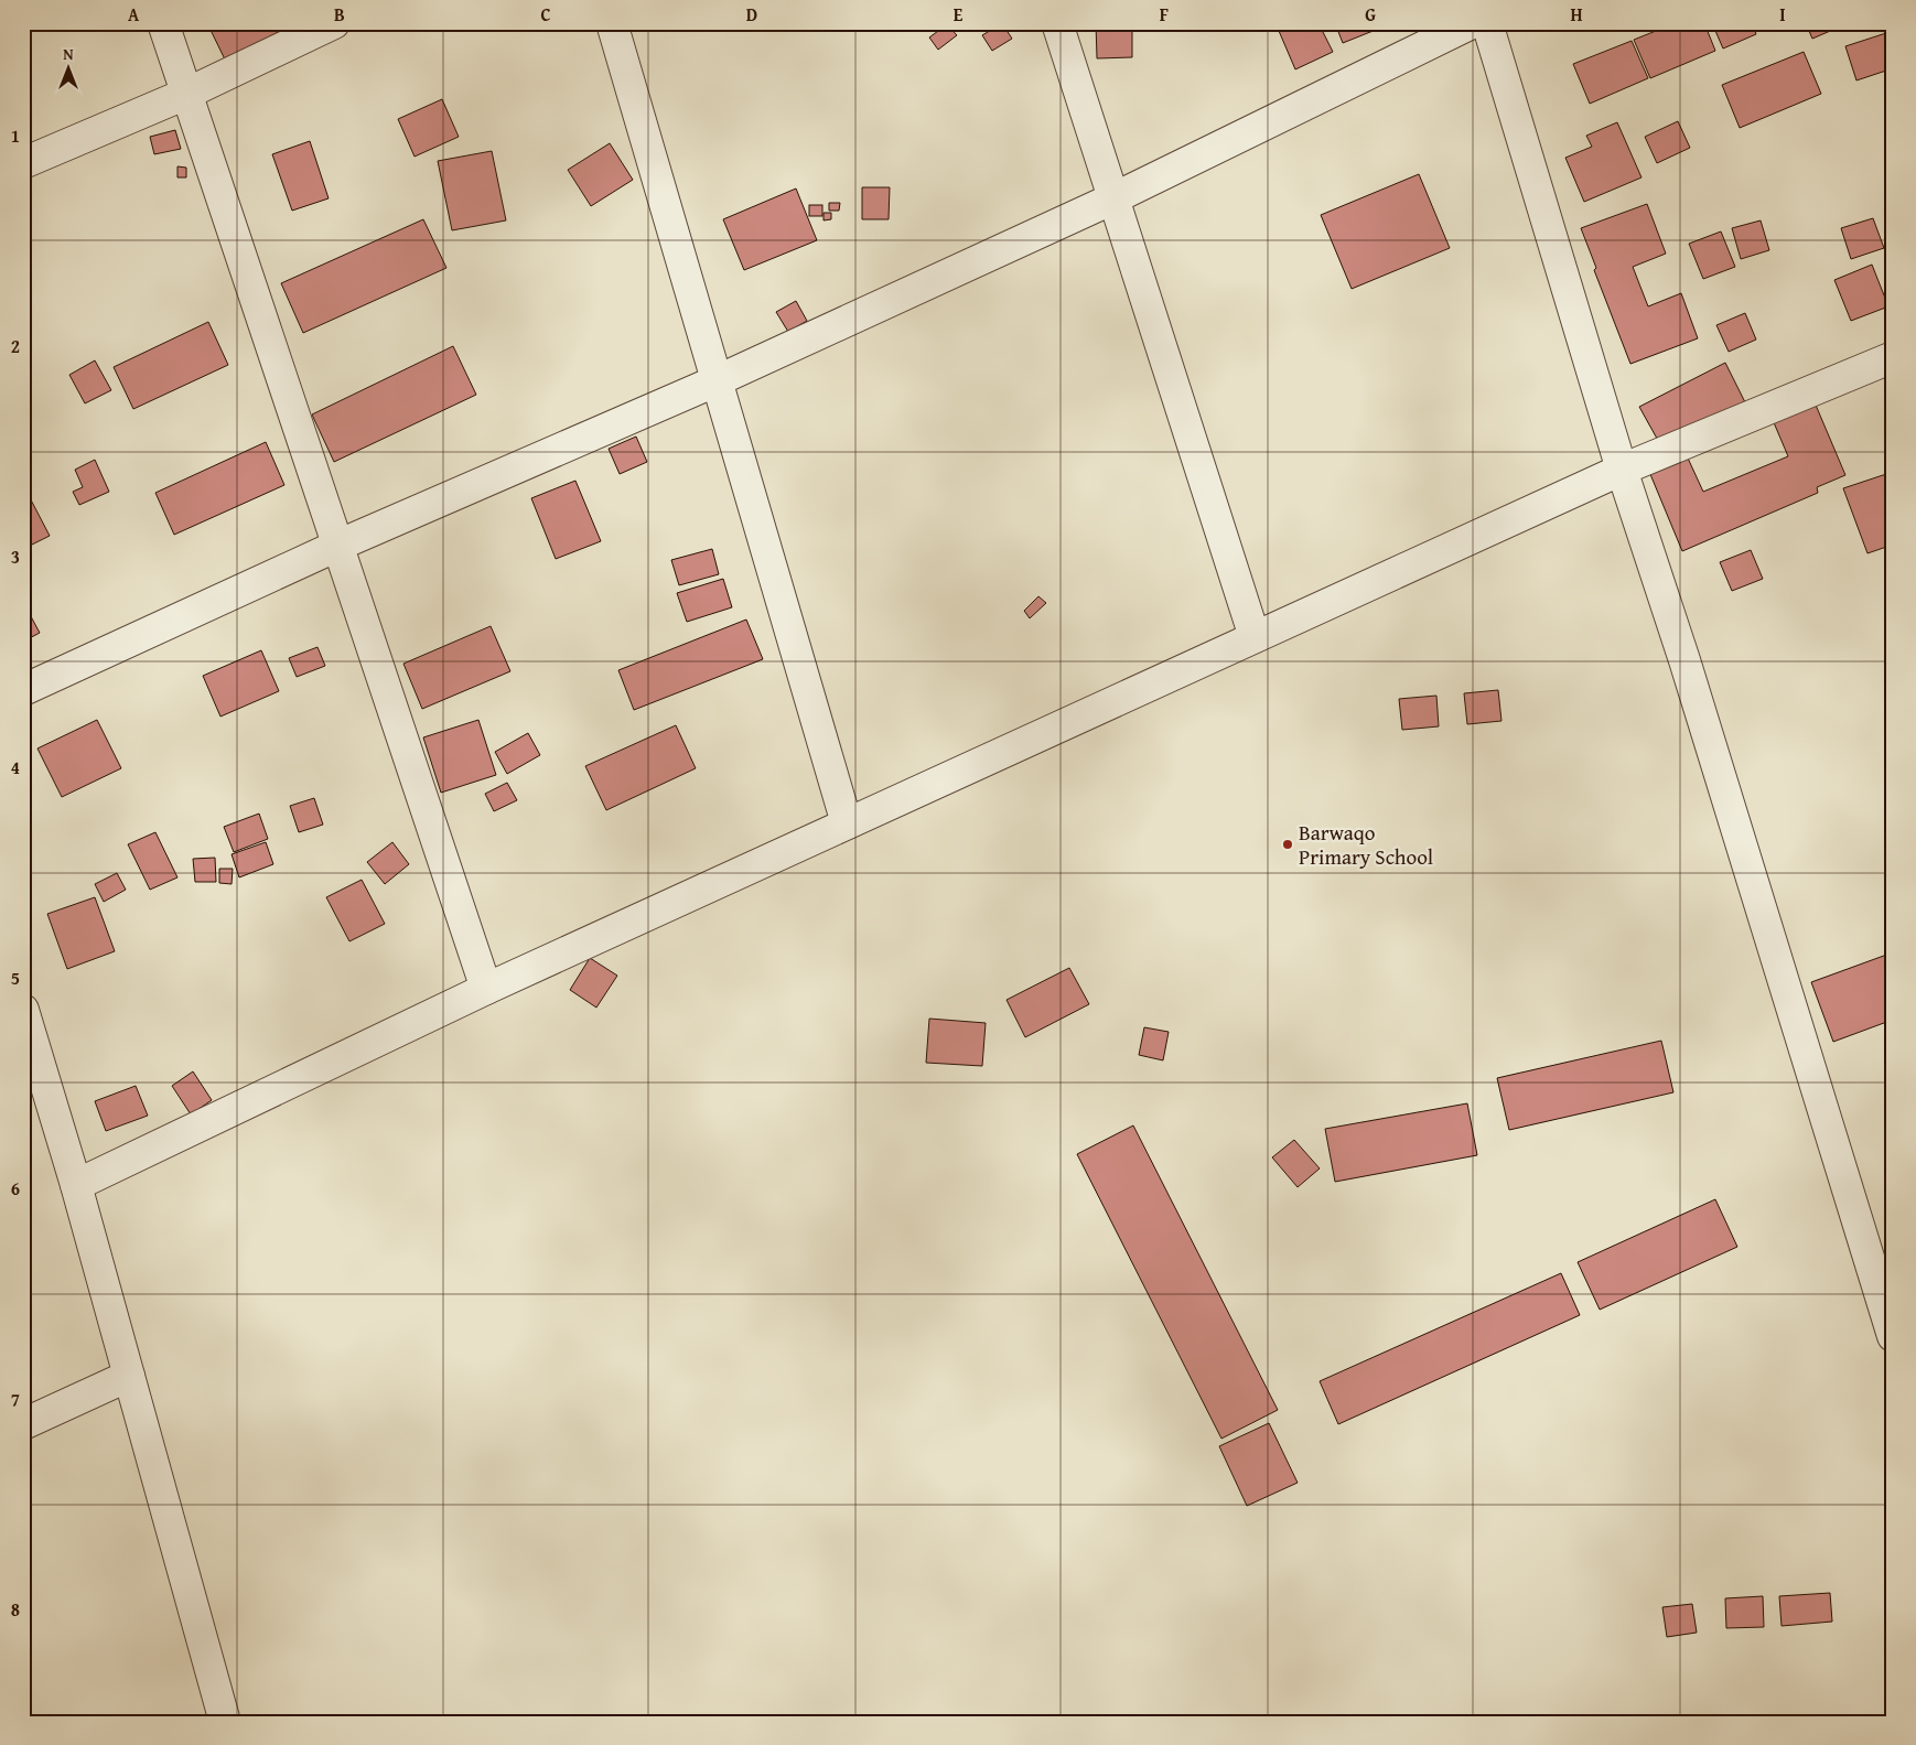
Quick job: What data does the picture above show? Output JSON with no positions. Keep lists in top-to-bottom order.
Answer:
{
  "places": ["Barwaqo Primary School"],
  "north": "top",
  "grid": {
    "columns": [
      "A",
      "B",
      "C",
      "D",
      "E",
      "F",
      "G",
      "H",
      "I"
    ],
    "rows": [
      "1",
      "2",
      "3",
      "4",
      "5",
      "6",
      "7",
      "8"
    ]
  }
}
